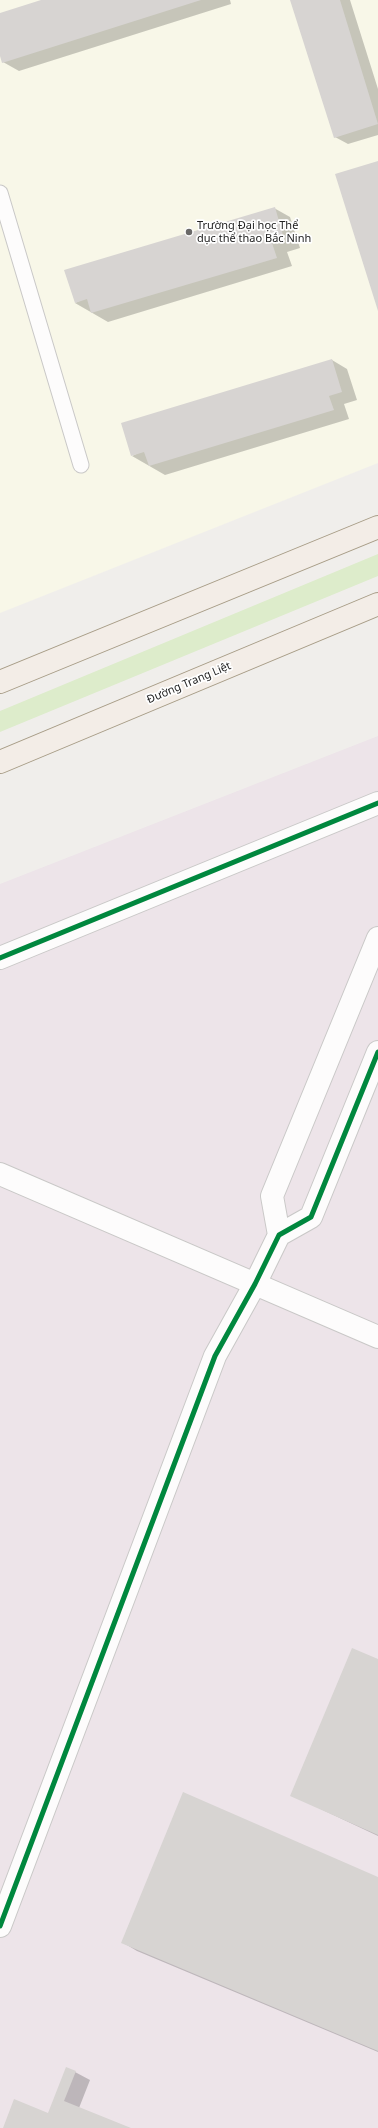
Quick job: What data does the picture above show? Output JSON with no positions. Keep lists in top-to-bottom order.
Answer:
{
  "streets": {
    "main road": ["Đường Trang Liệt"]
  },
  "places": ["Trường Đại học Thể dục thể thao Bắc Ninh"]
}
